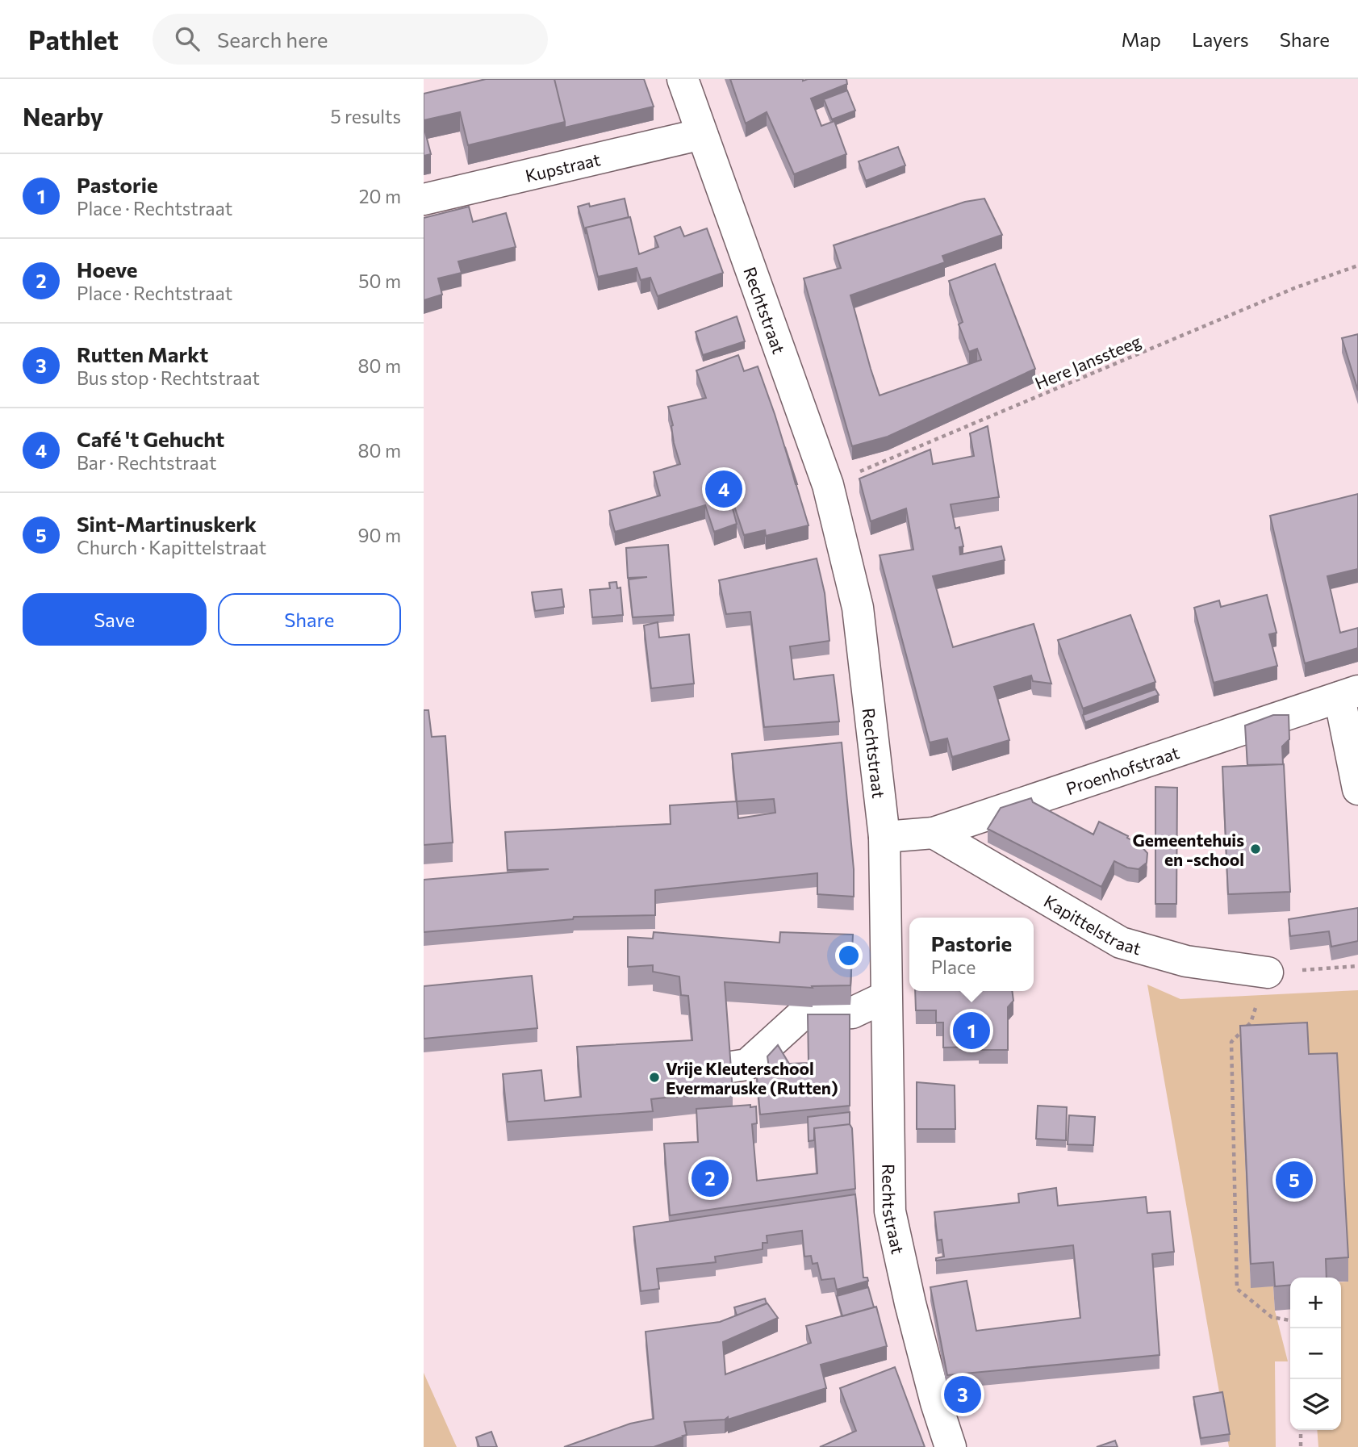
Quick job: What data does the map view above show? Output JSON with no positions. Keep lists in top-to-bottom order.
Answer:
{
  "streets": {
    "street": [
      "Kupstraat",
      "Rechtstraat",
      "Proenhofstraat",
      "Kapittelstraat"
    ],
    "path": ["Here Janssteeg"]
  },
  "crossings": [
    ["Kupstraat", "Rechtstraat"],
    ["Rechtstraat", "Here Janssteeg"],
    ["Rechtstraat", "Proenhofstraat"],
    ["Proenhofstraat", "Kapittelstraat"]
  ],
  "places": ["Gemeentehuis en -school", "Vrije Kleuterschool Evermaruske (Rutten)"],
  "page": {
    "header": "Pathlet",
    "search": "Search here",
    "nav": ["Map", "Layers", "Share"],
    "heading": ["Nearby", "5 results"],
    "list": [
      {
        "mark": "1",
        "name": "Pastorie",
        "note": "Place · Rechtstraat",
        "value": "20 m"
      },
      {
        "mark": "2",
        "name": "Hoeve",
        "note": "Place · Rechtstraat",
        "value": "50 m"
      },
      {
        "mark": "3",
        "name": "Rutten Markt",
        "note": "Bus stop · Rechtstraat",
        "value": "80 m"
      },
      {
        "mark": "4",
        "name": "Café 't Gehucht",
        "note": "Bar · Rechtstraat",
        "value": "80 m"
      },
      {
        "mark": "5",
        "name": "Sint-Martinuskerk",
        "note": "Church · Kapittelstraat",
        "value": "90 m"
      }
    ],
    "pins": [
      "4",
      "1",
      "2",
      "5",
      "3"
    ],
    "buttons": ["Save", "Share"],
    "popup": ["Pastorie", "Place"],
    "map_buttons": ["+", "−"]
  }
}
